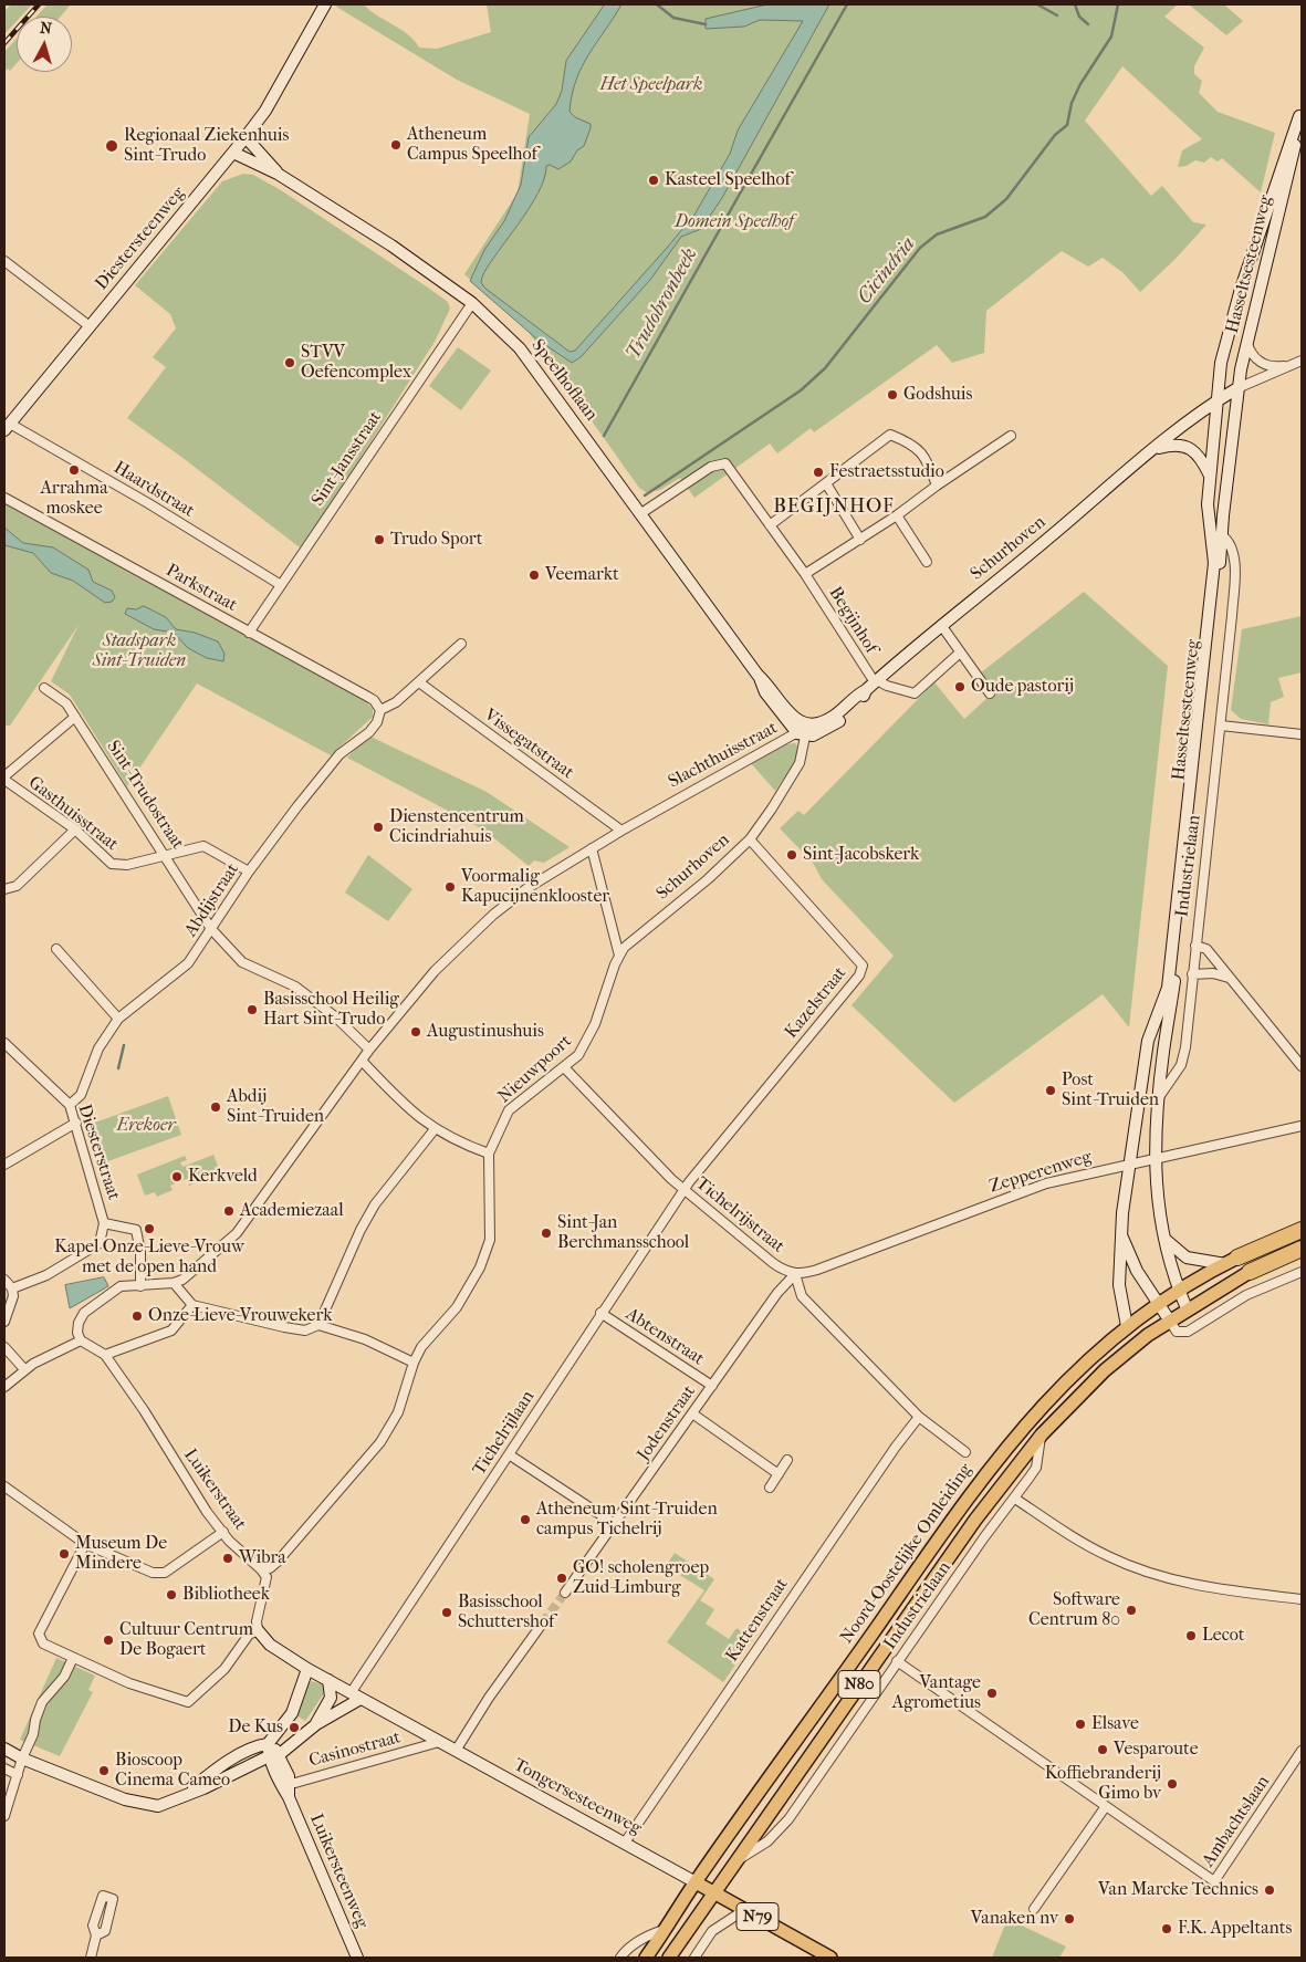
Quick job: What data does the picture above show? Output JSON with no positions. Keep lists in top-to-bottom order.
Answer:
{
  "streets": {
    "highway": ["N80"],
    "main road": [
      "Diestersteenweg",
      "Hasseltsesteenweg",
      "Speelhoflaan",
      "Schurhoven",
      "Slachthuisstraat",
      "Noord-Oostelijke Omleiding",
      "Tongersesteenweg",
      "Luikersteenweg",
      "N79"
    ],
    "street": [
      "Sint-Jansstraat",
      "Haardstraat",
      "Parkstraat",
      "Begijnhof",
      "Vissegatstraat",
      "Sint-Trudostraat",
      "Gasthuisstraat",
      "Industrielaan",
      "Abdijstraat",
      "Kazelstraat",
      "Nieuwpoort",
      "Diesterstraat",
      "Zepperenweg",
      "Tichelrijstraat",
      "Abtenstraat",
      "Jodenstraat",
      "Tichelrijlaan",
      "Luikerstraat",
      "Kattenstraat",
      "Casinostraat",
      "Ambachtslaan"
    ]
  },
  "crossings": [
    ["Diestersteenweg", "Speelhoflaan"],
    ["Diestersteenweg", "Haardstraat"],
    ["Hasseltsesteenweg", "Schurhoven"],
    ["Hasseltsesteenweg", "Industrielaan"],
    ["Hasseltsesteenweg", "Zepperenweg"],
    ["Hasseltsesteenweg", "Noord-Oostelijke Omleiding"],
    ["Speelhoflaan", "Sint-Jansstraat"],
    ["Speelhoflaan", "Schurhoven"],
    ["Speelhoflaan", "Begijnhof"],
    ["Speelhoflaan", "Slachthuisstraat"],
    ["Sint-Jansstraat", "Haardstraat"],
    ["Sint-Jansstraat", "Parkstraat"],
    ["Schurhoven", "Begijnhof"],
    ["Schurhoven", "Slachthuisstraat"],
    ["Schurhoven", "Kazelstraat"],
    ["Schurhoven", "Nieuwpoort"],
    ["Parkstraat", "Abdijstraat"],
    ["Begijnhof", "Slachthuisstraat"],
    ["Vissegatstraat", "Slachthuisstraat"],
    ["Slachthuisstraat", "Sint-Trudostraat"],
    ["Sint-Trudostraat", "Gasthuisstraat"],
    ["Sint-Trudostraat", "Abdijstraat"],
    ["Gasthuisstraat", "Abdijstraat"],
    ["Industrielaan", "Noord-Oostelijke Omleiding"],
    ["Industrielaan", "Ambachtslaan"],
    ["Abdijstraat", "Diesterstraat"],
    ["Kazelstraat", "Tichelrijstraat"],
    ["Kazelstraat", "Tichelrijlaan"],
    ["Nieuwpoort", "Tichelrijstraat"],
    ["Zepperenweg", "Tichelrijstraat"],
    ["Zepperenweg", "Jodenstraat"],
    ["Tichelrijstraat", "Jodenstraat"],
    ["Tichelrijstraat", "Tichelrijlaan"],
    ["Tichelrijstraat", "Kattenstraat"],
    ["Abtenstraat", "Jodenstraat"],
    ["Abtenstraat", "Tichelrijlaan"],
    ["Tichelrijlaan", "Tongersesteenweg"],
    ["Noord-Oostelijke Omleiding", "N80"],
    ["Noord-Oostelijke Omleiding", "Tongersesteenweg"],
    ["Kattenstraat", "Tongersesteenweg"],
    ["Casinostraat", "Tongersesteenweg"],
    ["Casinostraat", "Luikersteenweg"]
  ],
  "districts": ["BEGIJNHOF"],
  "water": ["Cicindria", "Trudobronbeek"],
  "parks": [
    "Het Speelpark",
    "Domein Speelhof",
    "Stadspark Sint-Truiden",
    "Erekoer"
  ],
  "places": [
    "Atheneum Campus Speelhof",
    "Regionaal Ziekenhuis Sint-Trudo",
    "Kasteel Speelhof",
    "STVV Oefencomplex",
    "Godshuis",
    "Arrahma moskee",
    "Festraetsstudio",
    "Trudo Sport",
    "Veemarkt",
    "Oude pastorij",
    "Dienstencentrum Cicindriahuis",
    "Sint-Jacobskerk",
    "Voormalig Kapucijnenklooster",
    "Basisschool Heilig Hart Sint-Trudo",
    "Augustinushuis",
    "Post Sint-Truiden",
    "Abdij Sint-Truiden",
    "Kerkveld",
    "Academiezaal",
    "Kapel Onze-Lieve-Vrouw met de open hand",
    "Sint-Jan Berchmansschool",
    "Onze-Lieve-Vrouwekerk",
    "Atheneum Sint-Truiden campus Tichelrij",
    "Museum De Mindere",
    "Wibra",
    "GO! scholengroep Zuid-Limburg",
    "Bibliotheek",
    "Software Centrum 80",
    "Basisschool Schuttershof",
    "Lecot",
    "Cultuur Centrum De Bogaert",
    "Vantage Agrometius",
    "Elsave",
    "De Kus",
    "Vesparoute",
    "Bioscoop Cinema Cameo",
    "Koffiebranderij Gimo bv",
    "Van Marcke Technics",
    "Vanaken nv",
    "F.K. Appeltants"
  ],
  "north": "top"
}
